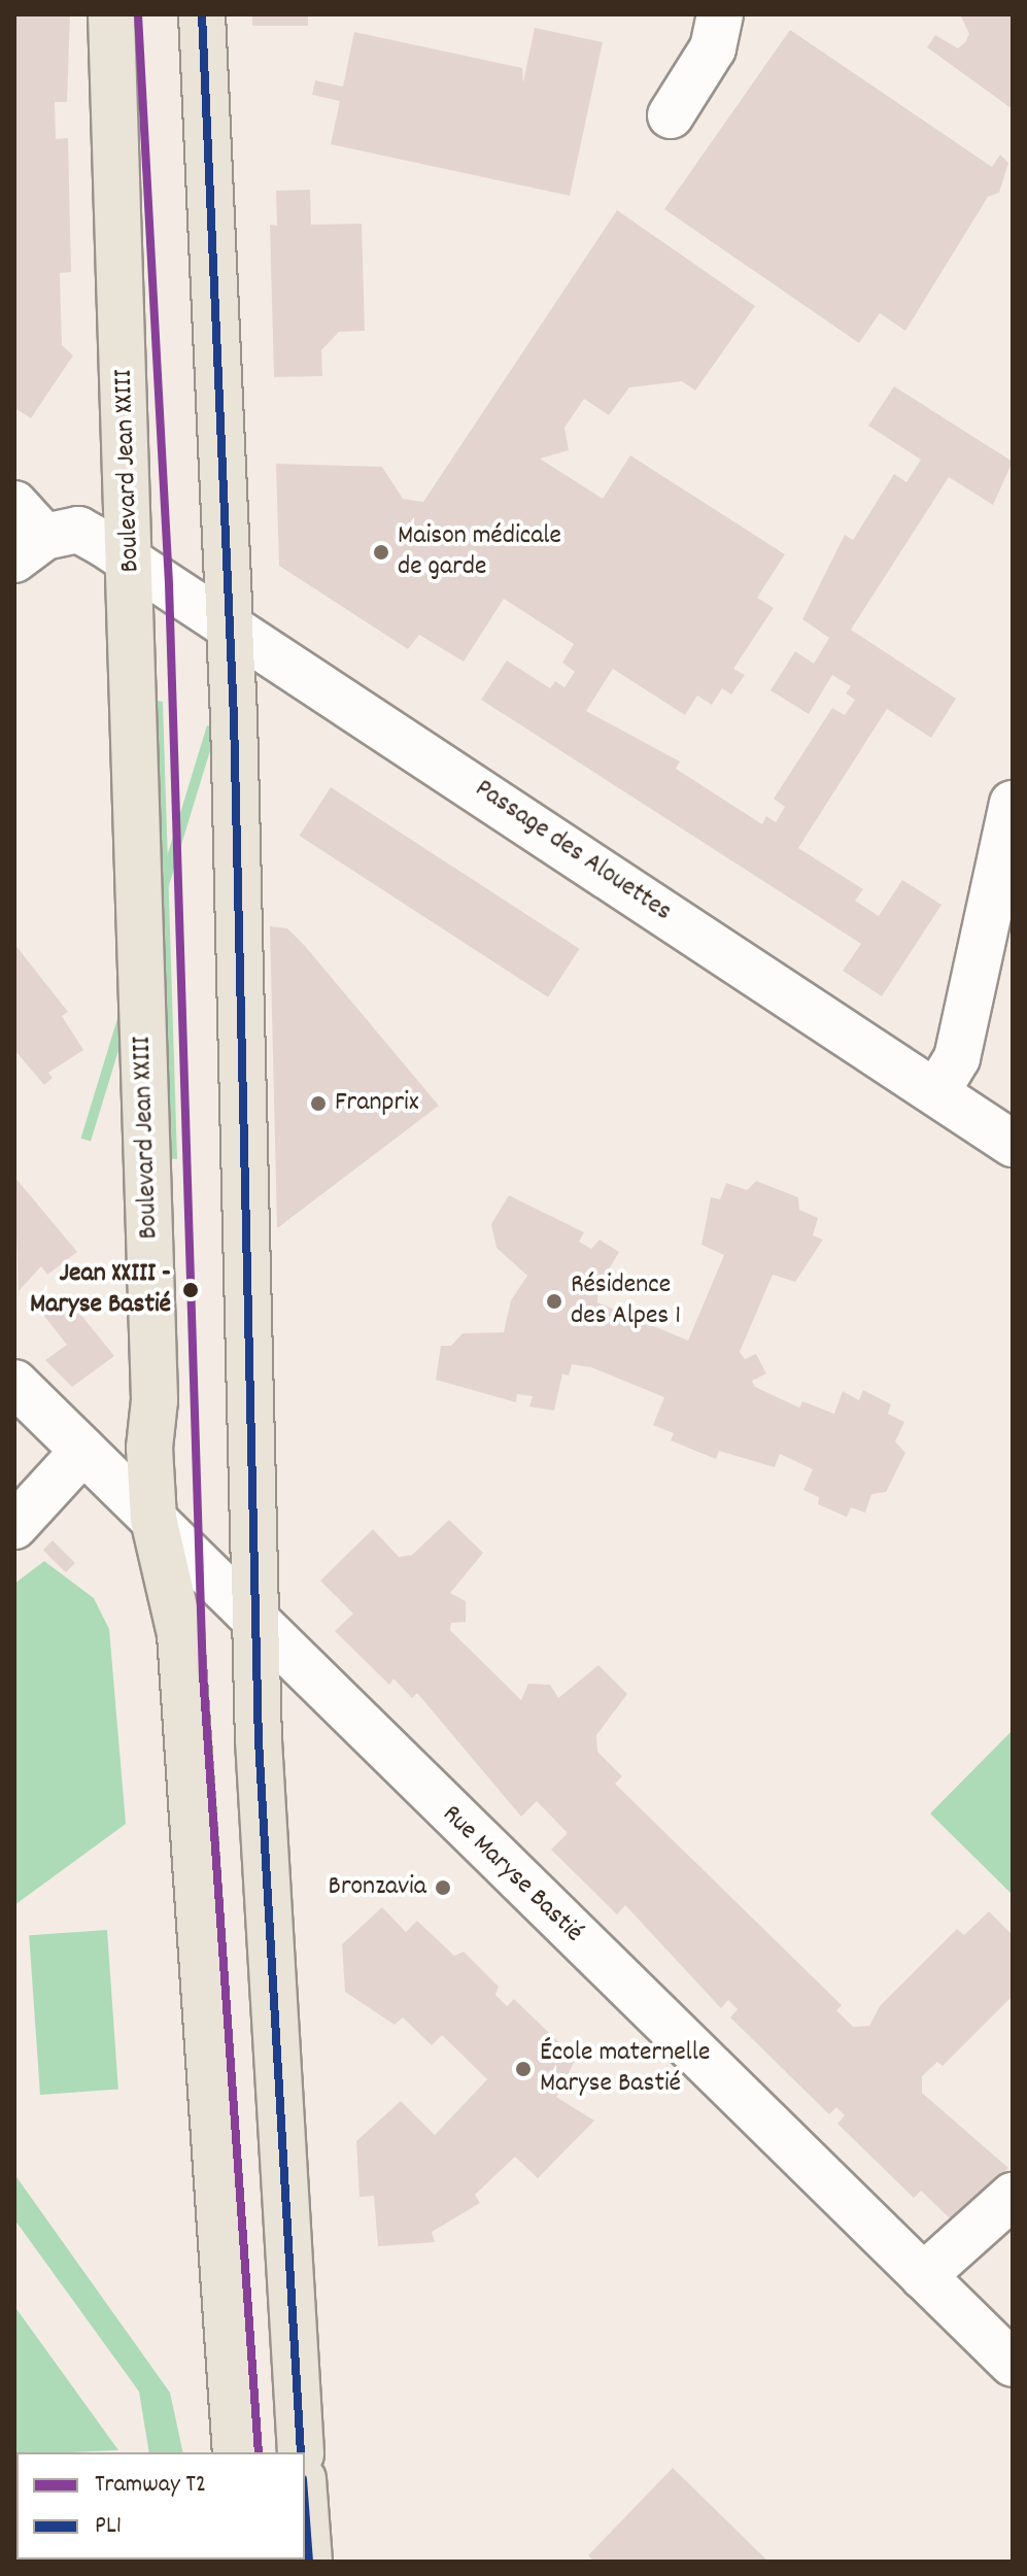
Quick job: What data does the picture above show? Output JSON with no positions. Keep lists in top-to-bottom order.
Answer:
{
  "streets": {
    "main road": ["Boulevard Jean XXIII"],
    "street": ["Passage des Alouettes", "Rue Maryse Bastié"]
  },
  "crossings": [
    ["Boulevard Jean XXIII", "Passage des Alouettes"],
    ["Boulevard Jean XXIII", "Rue Maryse Bastié"]
  ],
  "places": [
    "Maison médicale de garde",
    "Franprix",
    "Jean XXIII - Maryse Bastié",
    "Résidence des Alpes 1",
    "Bronzavia",
    "École maternelle Maryse Bastié"
  ],
  "lines": ["tram line T2", "transit line PL1"],
  "legend": ["Tramway T2", "PL1"]
}
